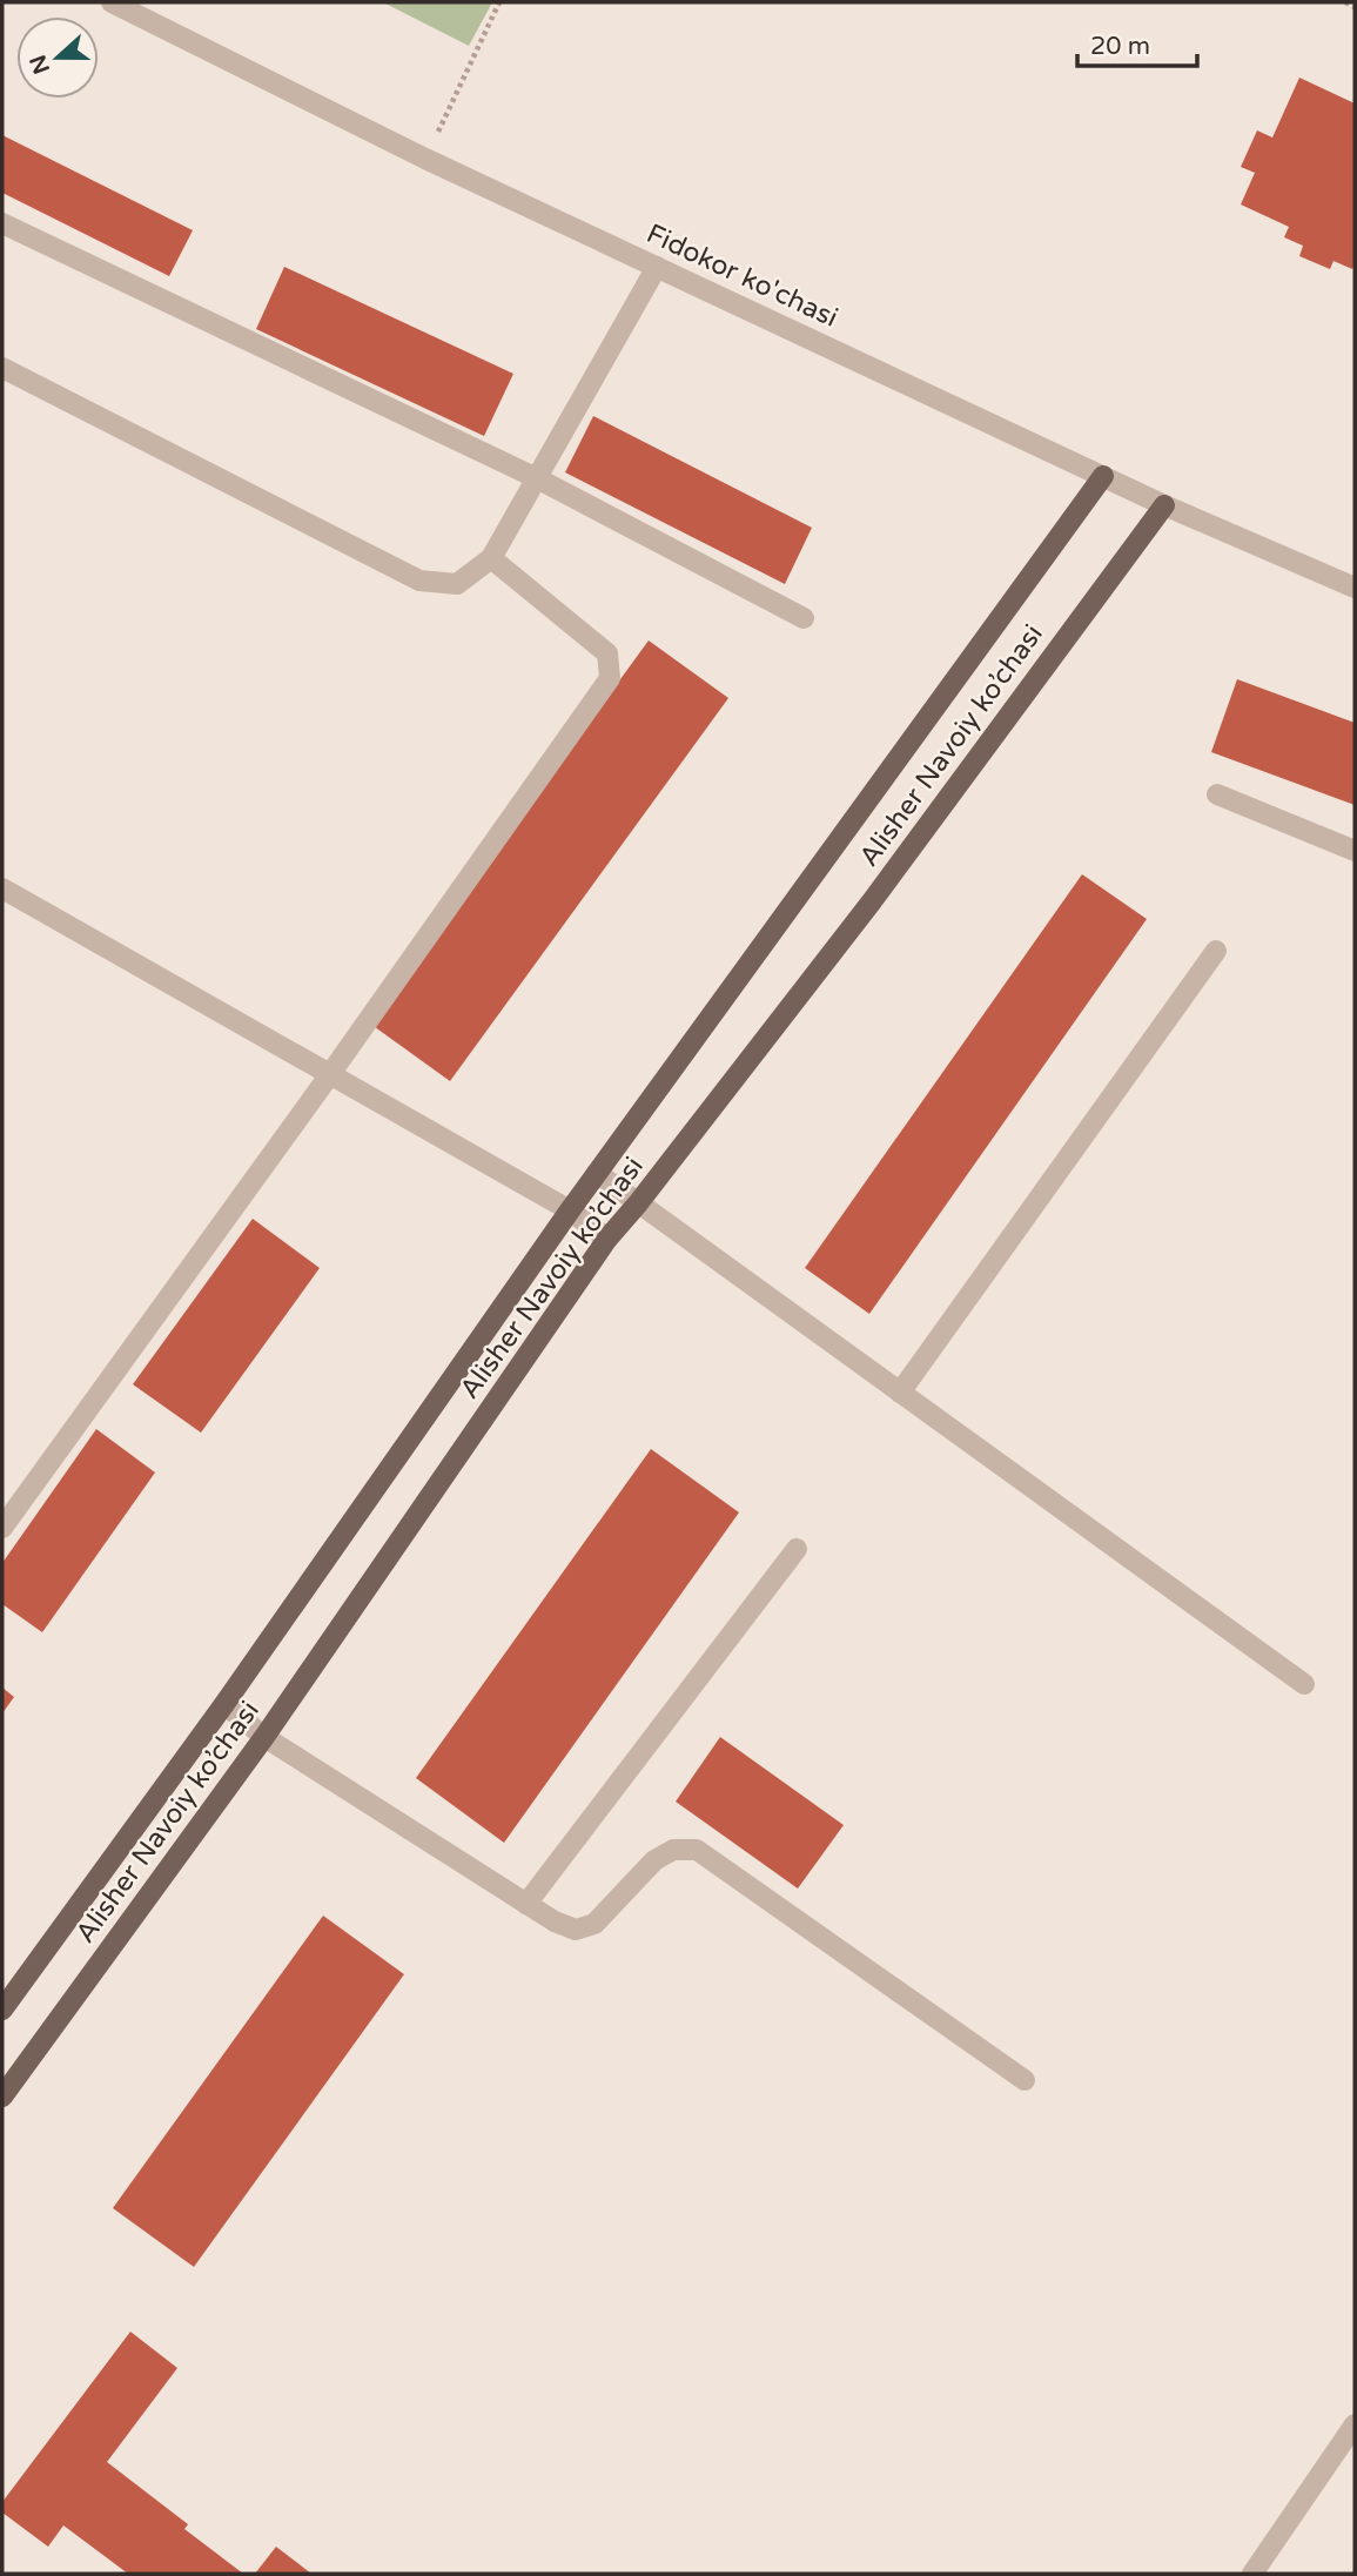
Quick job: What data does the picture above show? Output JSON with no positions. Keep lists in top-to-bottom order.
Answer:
{
  "streets": {
    "main road": ["Alisher Navoiy ko’chasi"],
    "street": ["Fidokor ko'chasi"]
  },
  "crossings": [
    ["Fidokor ko'chasi", "Alisher Navoiy ko’chasi"]
  ],
  "scale_bar": "20 m",
  "north": "left"
}
